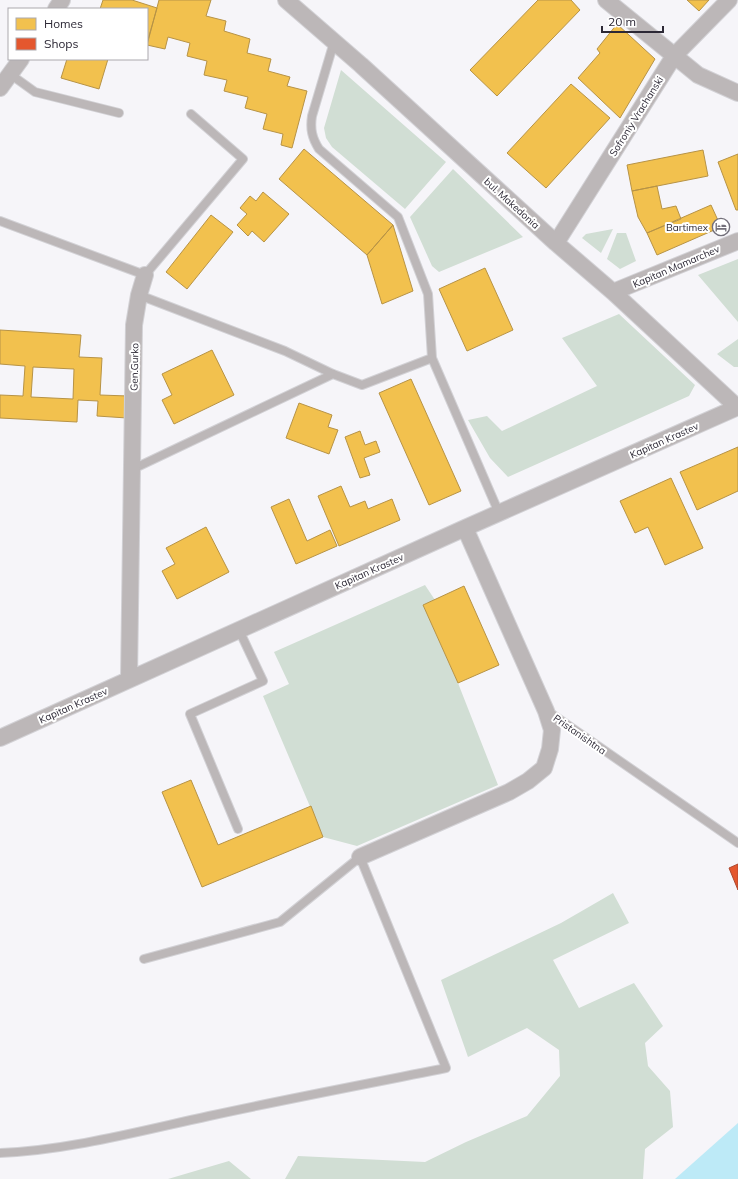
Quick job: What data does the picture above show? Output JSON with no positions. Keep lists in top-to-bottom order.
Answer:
{
  "streets": {
    "street": [
      "Sofroniy Vrachanski",
      "bul. Makedonia",
      "Kapitan Mamarchev",
      "Gen.Gurko",
      "Kapitan Krastev",
      "Pristanishtna"
    ]
  },
  "crossings": [
    ["Sofroniy Vrachanski", "bul. Makedonia"],
    ["bul. Makedonia", "Kapitan Mamarchev"],
    ["bul. Makedonia", "Kapitan Krastev"],
    ["Gen.Gurko", "Kapitan Krastev"],
    ["Kapitan Krastev", "Pristanishtna"]
  ],
  "places": {
    "hotel": ["Bartimex"]
  },
  "legend": ["Homes", "Shops"],
  "scale_bar": "20 m"
}
